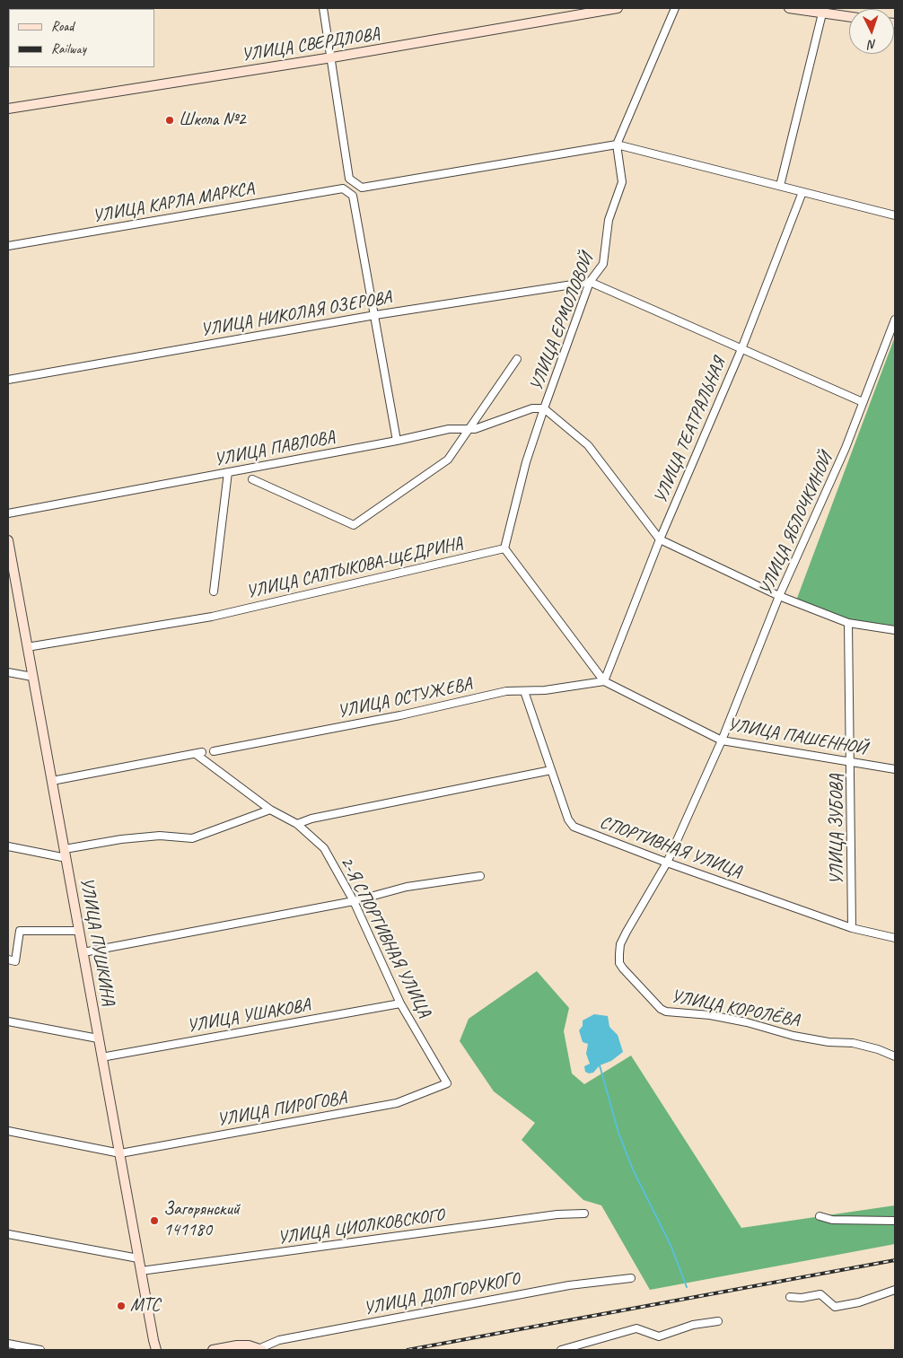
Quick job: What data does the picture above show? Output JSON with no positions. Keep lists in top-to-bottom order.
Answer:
{
  "streets": {
    "main road": ["УЛИЦА СВЕРДЛОВА", "УЛИЦА ПУШКИНА"],
    "street": [
      "УЛИЦА КАРЛА МАРКСА",
      "УЛИЦА НИКОЛАЯ ОЗЕРОВА",
      "УЛИЦА ЕРМОЛОВОЙ",
      "УЛИЦА ТЕАТРАЛЬНАЯ",
      "УЛИЦА ПАВЛОВА",
      "УЛИЦА ЯБЛОЧКИНОЙ",
      "УЛИЦА САЛТЫКОВА-ЩЕДРИНА",
      "УЛИЦА ОСТУЖЕВА",
      "УЛИЦА ПАШЕННОЙ",
      "УЛИЦА ЗУБОВА",
      "СПОРТИВНАЯ УЛИЦА",
      "2-Я СПОРТИВНАЯ УЛИЦА",
      "УЛИЦА КОРОЛЁВА",
      "УЛИЦА УШАКОВА",
      "УЛИЦА ПИРОГОВА",
      "УЛИЦА ЦИОЛКОВСКОГО",
      "УЛИЦА ДОЛГОРУКОГО"
    ]
  },
  "crossings": [
    ["УЛИЦА КАРЛА МАРКСА", "УЛИЦА НИКОЛАЯ ОЗЕРОВА"],
    ["УЛИЦА НИКОЛАЯ ОЗЕРОВА", "УЛИЦА ЕРМОЛОВОЙ"],
    ["УЛИЦА ЕРМОЛОВОЙ", "УЛИЦА ПАВЛОВА"],
    ["УЛИЦА ЕРМОЛОВОЙ", "УЛИЦА САЛТЫКОВА-ЩЕДРИНА"],
    ["УЛИЦА ЕРМОЛОВОЙ", "УЛИЦА ПАШЕННОЙ"],
    ["УЛИЦА ТЕАТРАЛЬНАЯ", "УЛИЦА ОСТУЖЕВА"],
    ["УЛИЦА ТЕАТРАЛЬНАЯ", "УЛИЦА ПАШЕННОЙ"],
    ["УЛИЦА ЯБЛОЧКИНОЙ", "УЛИЦА ПАШЕННОЙ"],
    ["УЛИЦА ЯБЛОЧКИНОЙ", "СПОРТИВНАЯ УЛИЦА"],
    ["УЛИЦА ЯБЛОЧКИНОЙ", "УЛИЦА КОРОЛЁВА"],
    ["УЛИЦА САЛТЫКОВА-ЩЕДРИНА", "УЛИЦА ПАШЕННОЙ"],
    ["УЛИЦА САЛТЫКОВА-ЩЕДРИНА", "УЛИЦА ПУШКИНА"],
    ["УЛИЦА ОСТУЖЕВА", "УЛИЦА ПАШЕННОЙ"],
    ["УЛИЦА ОСТУЖЕВА", "СПОРТИВНАЯ УЛИЦА"],
    ["УЛИЦА ПАШЕННОЙ", "УЛИЦА ЗУБОВА"],
    ["УЛИЦА ЗУБОВА", "СПОРТИВНАЯ УЛИЦА"],
    ["СПОРТИВНАЯ УЛИЦА", "УЛИЦА КОРОЛЁВА"],
    ["2-Я СПОРТИВНАЯ УЛИЦА", "УЛИЦА ПУШКИНА"],
    ["2-Я СПОРТИВНАЯ УЛИЦА", "УЛИЦА УШАКОВА"],
    ["2-Я СПОРТИВНАЯ УЛИЦА", "УЛИЦА ПИРОГОВА"],
    ["УЛИЦА ПУШКИНА", "УЛИЦА УШАКОВА"],
    ["УЛИЦА ПУШКИНА", "УЛИЦА ПИРОГОВА"],
    ["УЛИЦА ПУШКИНА", "УЛИЦА ЦИОЛКОВСКОГО"]
  ],
  "places": ["Школа №2", "Загорянский 141180", "МТС"],
  "legend": ["Road", "Railway"],
  "north": "bottom"
}
